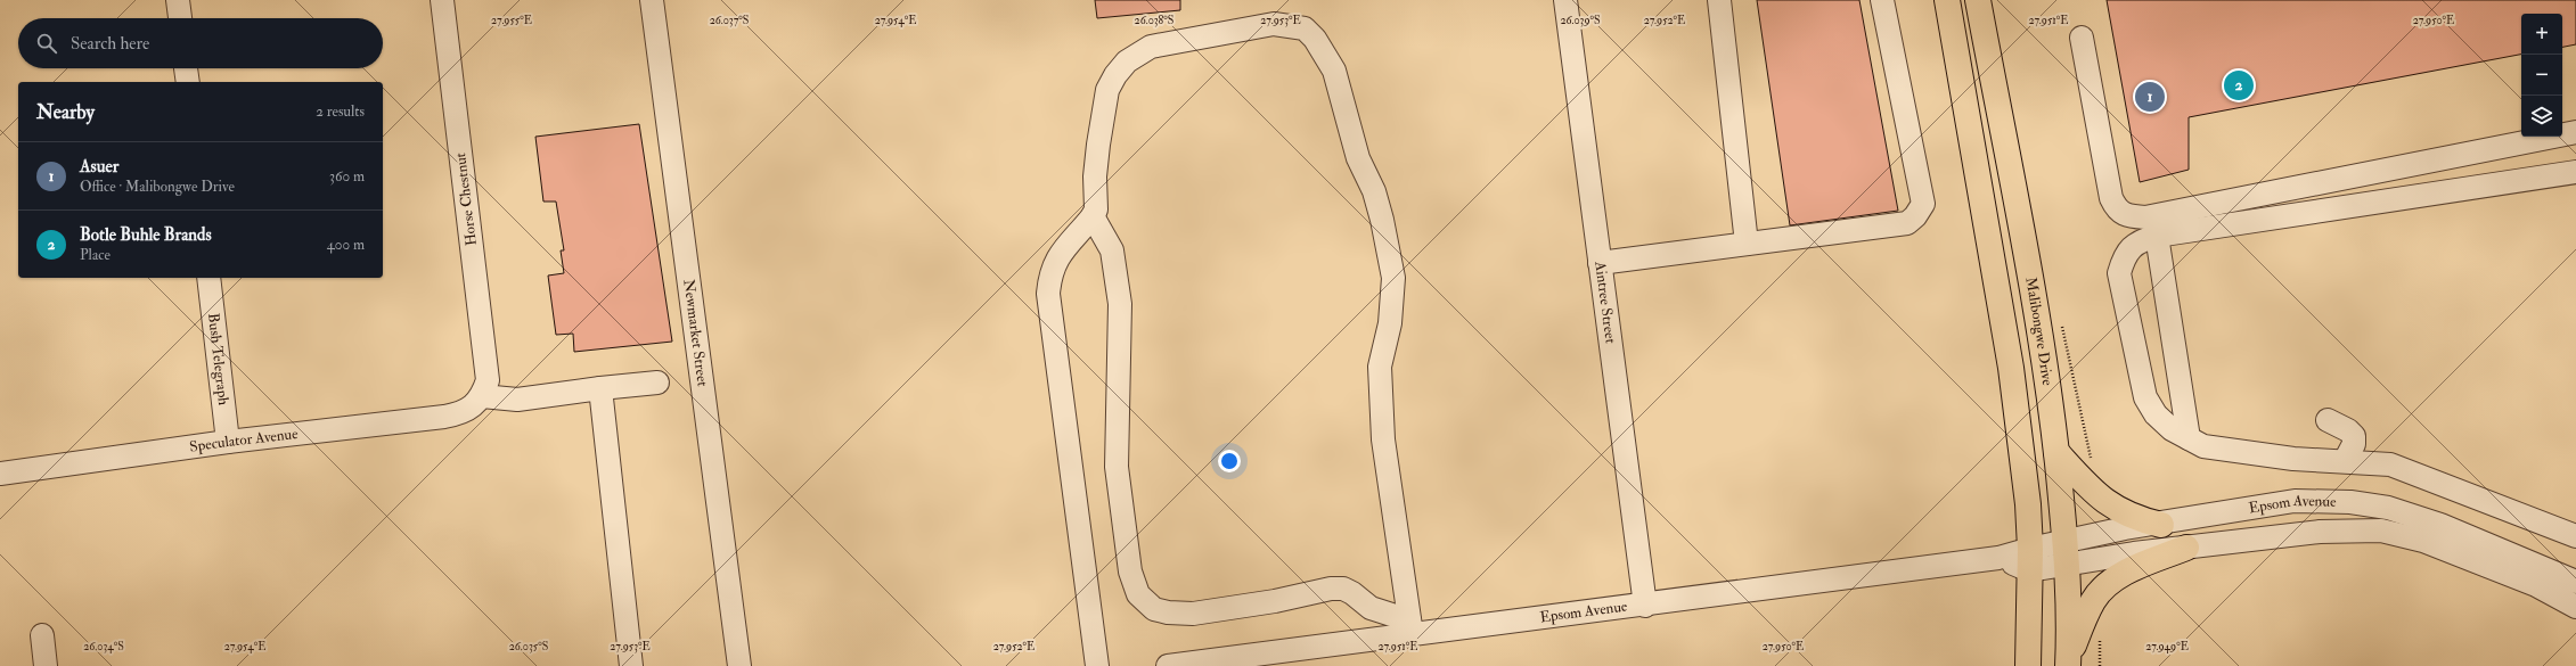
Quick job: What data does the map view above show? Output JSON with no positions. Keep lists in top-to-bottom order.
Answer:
{
  "streets": {
    "main road": ["Malibongwe Drive"],
    "street": [
      "Horse Chestnut",
      "Aintree Street",
      "Newmarket Street",
      "Bush Telegraph",
      "Speculator Avenue",
      "Epsom Avenue"
    ]
  },
  "crossings": [
    ["Horse Chestnut", "Speculator Avenue"],
    ["Aintree Street", "Epsom Avenue"],
    ["Malibongwe Drive", "Epsom Avenue"],
    ["Bush Telegraph", "Speculator Avenue"]
  ],
  "page": {
    "map_buttons": ["+", "−"],
    "search": "Search here",
    "pins": ["2", "1"],
    "heading": ["Nearby", "2 results"],
    "list": [
      {
        "mark": "1",
        "name": "Asuer",
        "note": "Office · Malibongwe Drive",
        "value": "360 m"
      },
      {
        "mark": "2",
        "name": "Botle Buhle Brands",
        "note": "Place",
        "value": "400 m"
      }
    ]
  },
  "coordinates": [
    "27.955°E",
    "26.037°S",
    "27.954°E",
    "26.038°S",
    "27.953°E",
    "26.039°S",
    "27.952°E",
    "27.951°E",
    "27.950°E",
    "27.949°E",
    "26.034°S",
    "26.035°S"
  ]
}
